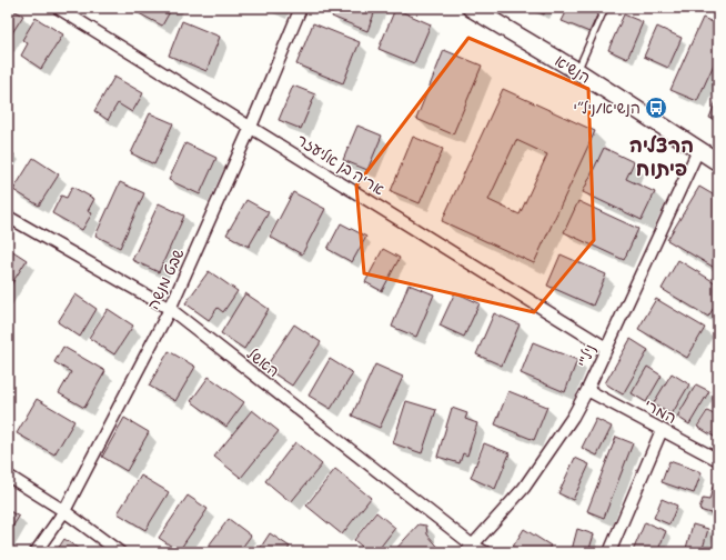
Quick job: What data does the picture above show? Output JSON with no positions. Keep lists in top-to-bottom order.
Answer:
{
  "streets": {
    "street": [
      "הנשיא",
      "אריה בן אליעזר",
      "שבט מנשה",
      "ניל\"י",
      "האשל",
      "המרי"
    ]
  },
  "crossings": [
    ["הנשיא", "ניל\"י"],
    ["אריה בן אליעזר", "שבט מנשה"],
    ["אריה בן אליעזר", "ניל\"י"],
    ["שבט מנשה", "האשל"],
    ["ניל\"י", "האשל"],
    ["ניל\"י", "המרי"]
  ],
  "districts": ["הרצליה פיתוח"],
  "places": {
    "bus stop": ["הנשיא/ניל״י"]
  }
}
